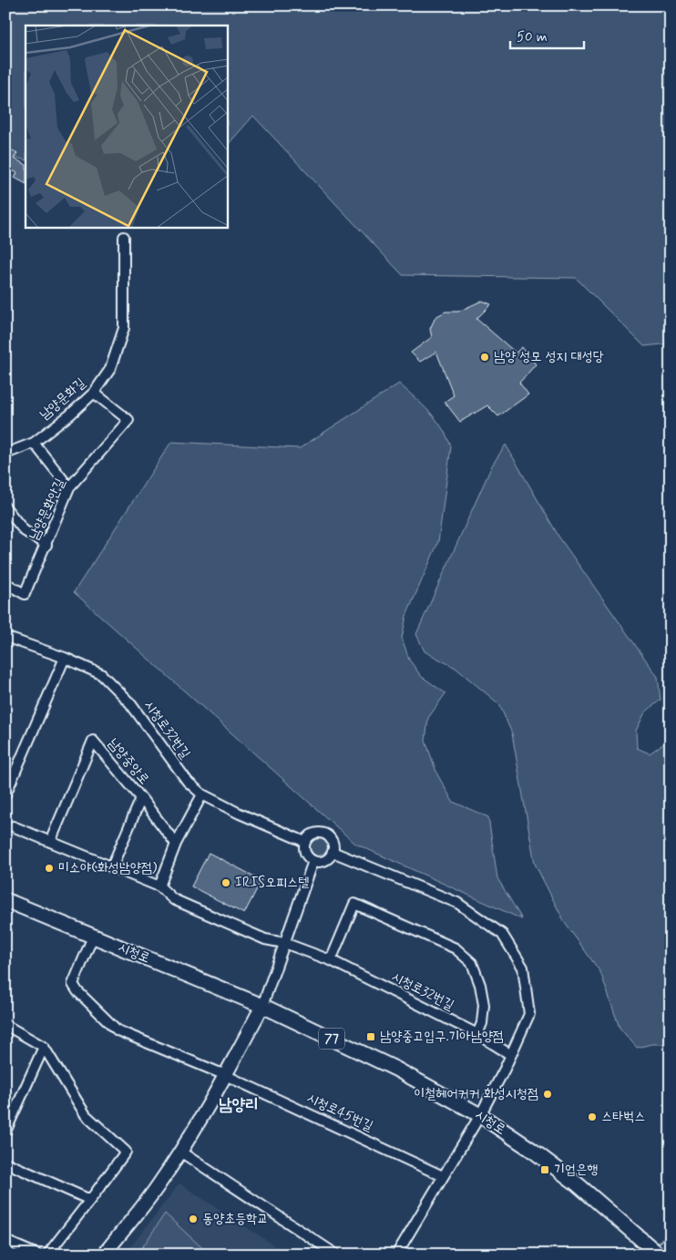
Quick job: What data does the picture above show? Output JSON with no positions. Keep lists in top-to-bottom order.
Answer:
{
  "streets": {
    "main road": ["시청로", "77"],
    "street": [
      "남양문화길",
      "남양문화안길",
      "시청로32번길",
      "남양중앙로",
      "시청로45번길"
    ]
  },
  "crossings": [
    ["남양문화길", "남양문화안길"],
    ["시청로32번길", "남양중앙로"],
    ["시청로", "시청로45번길"]
  ],
  "districts": ["남양리"],
  "places": {
    "other": [
      "남양 성모 성지 대성당",
      "미소야(화성남양점)",
      "IRIS오피스텔",
      "이철헤어커커 화성시청점",
      "스타벅스",
      "동양초등학교"
    ],
    "transit": ["남양중고입구.기아남양점", "기업은행"]
  },
  "scale_bar": "50 m"
}
